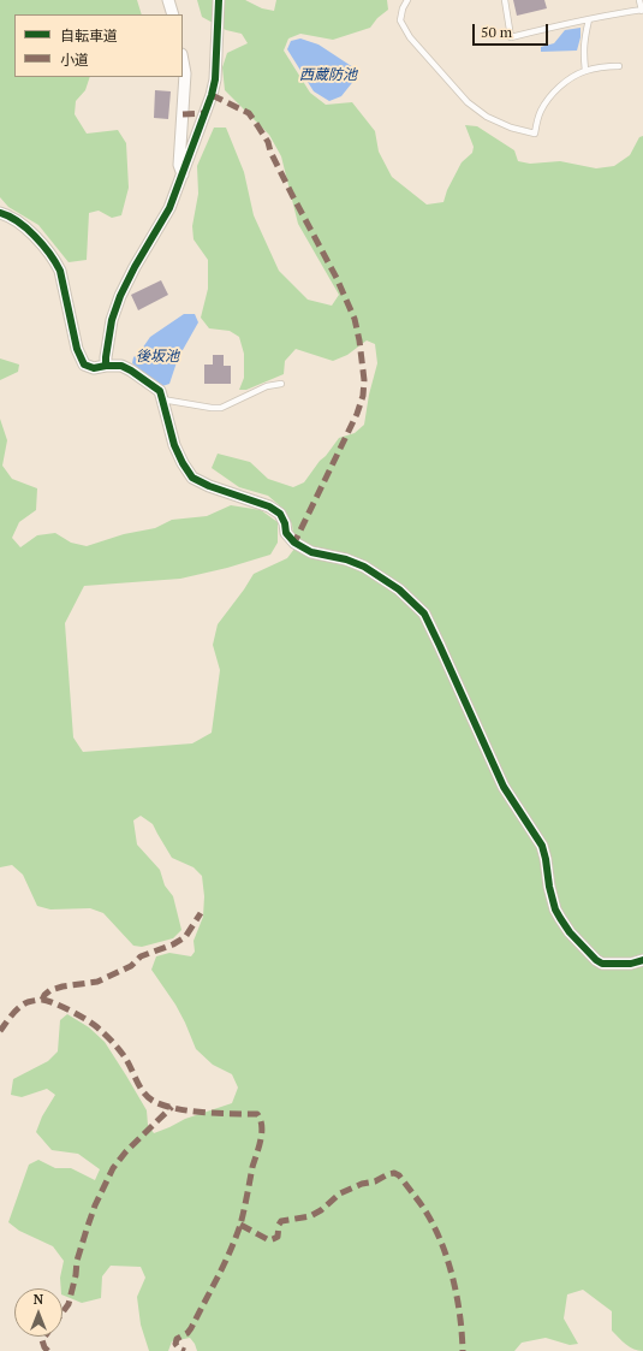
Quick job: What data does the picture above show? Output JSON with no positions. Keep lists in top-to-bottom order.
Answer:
{
  "water": ["西蔵防池", "後坂池"],
  "legend": ["自転車道", "小道"],
  "scale_bar": "50 m",
  "north": "top"
}
